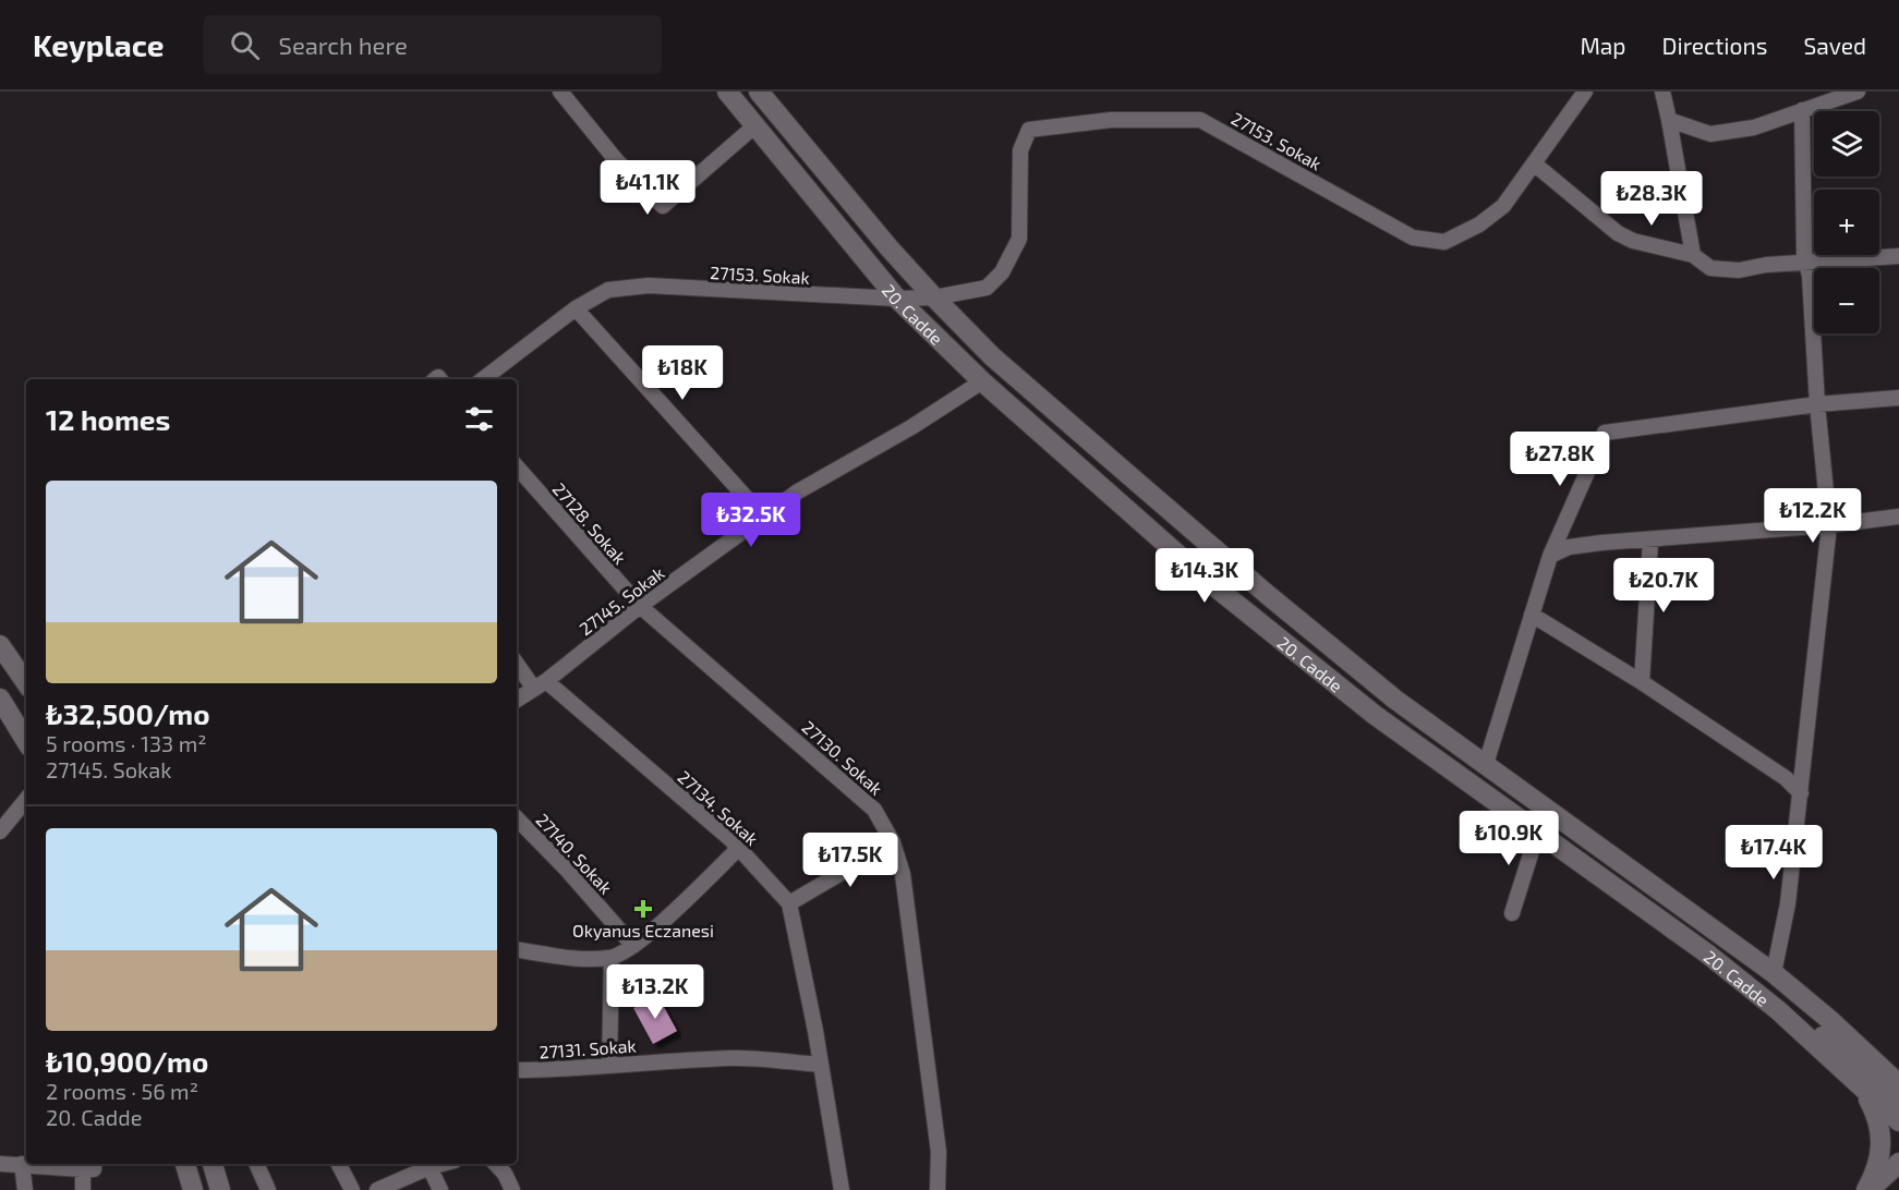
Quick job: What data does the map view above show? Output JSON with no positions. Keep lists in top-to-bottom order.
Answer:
{
  "streets": {
    "main road": ["20. Cadde"],
    "street": [
      "27153. Sokak",
      "27128. Sokak",
      "27145. Sokak",
      "27130. Sokak",
      "27134. Sokak",
      "27140. Sokak",
      "27131. Sokak"
    ]
  },
  "crossings": [
    ["27153. Sokak", "20. Cadde"],
    ["20. Cadde", "27145. Sokak"],
    ["27128. Sokak", "27145. Sokak"],
    ["27128. Sokak", "27130. Sokak"],
    ["27145. Sokak", "27130. Sokak"],
    ["27145. Sokak", "27134. Sokak"]
  ],
  "places": {
    "health": ["Okyanus Eczanesi"]
  },
  "page": {
    "header": "Keyplace",
    "search": "Search here",
    "nav": ["Map", "Directions", "Saved"],
    "map_buttons": ["+", "−"],
    "price": [
      "₺41.1K",
      "₺28.3K",
      "₺18K",
      "₺27.8K",
      "₺12.2K",
      "₺32.5K",
      "₺14.3K",
      "₺20.7K",
      "₺10.9K",
      "₺17.4K",
      "₺17.5K",
      "₺13.2K"
    ],
    "heading": "12 homes",
    "list": [
      {
        "name": "₺32,500/mo",
        "note": "5 rooms · 133 m² · 27145. Sokak"
      },
      {
        "name": "₺10,900/mo",
        "note": "2 rooms · 56 m² · 20. Cadde"
      }
    ]
  }
}
